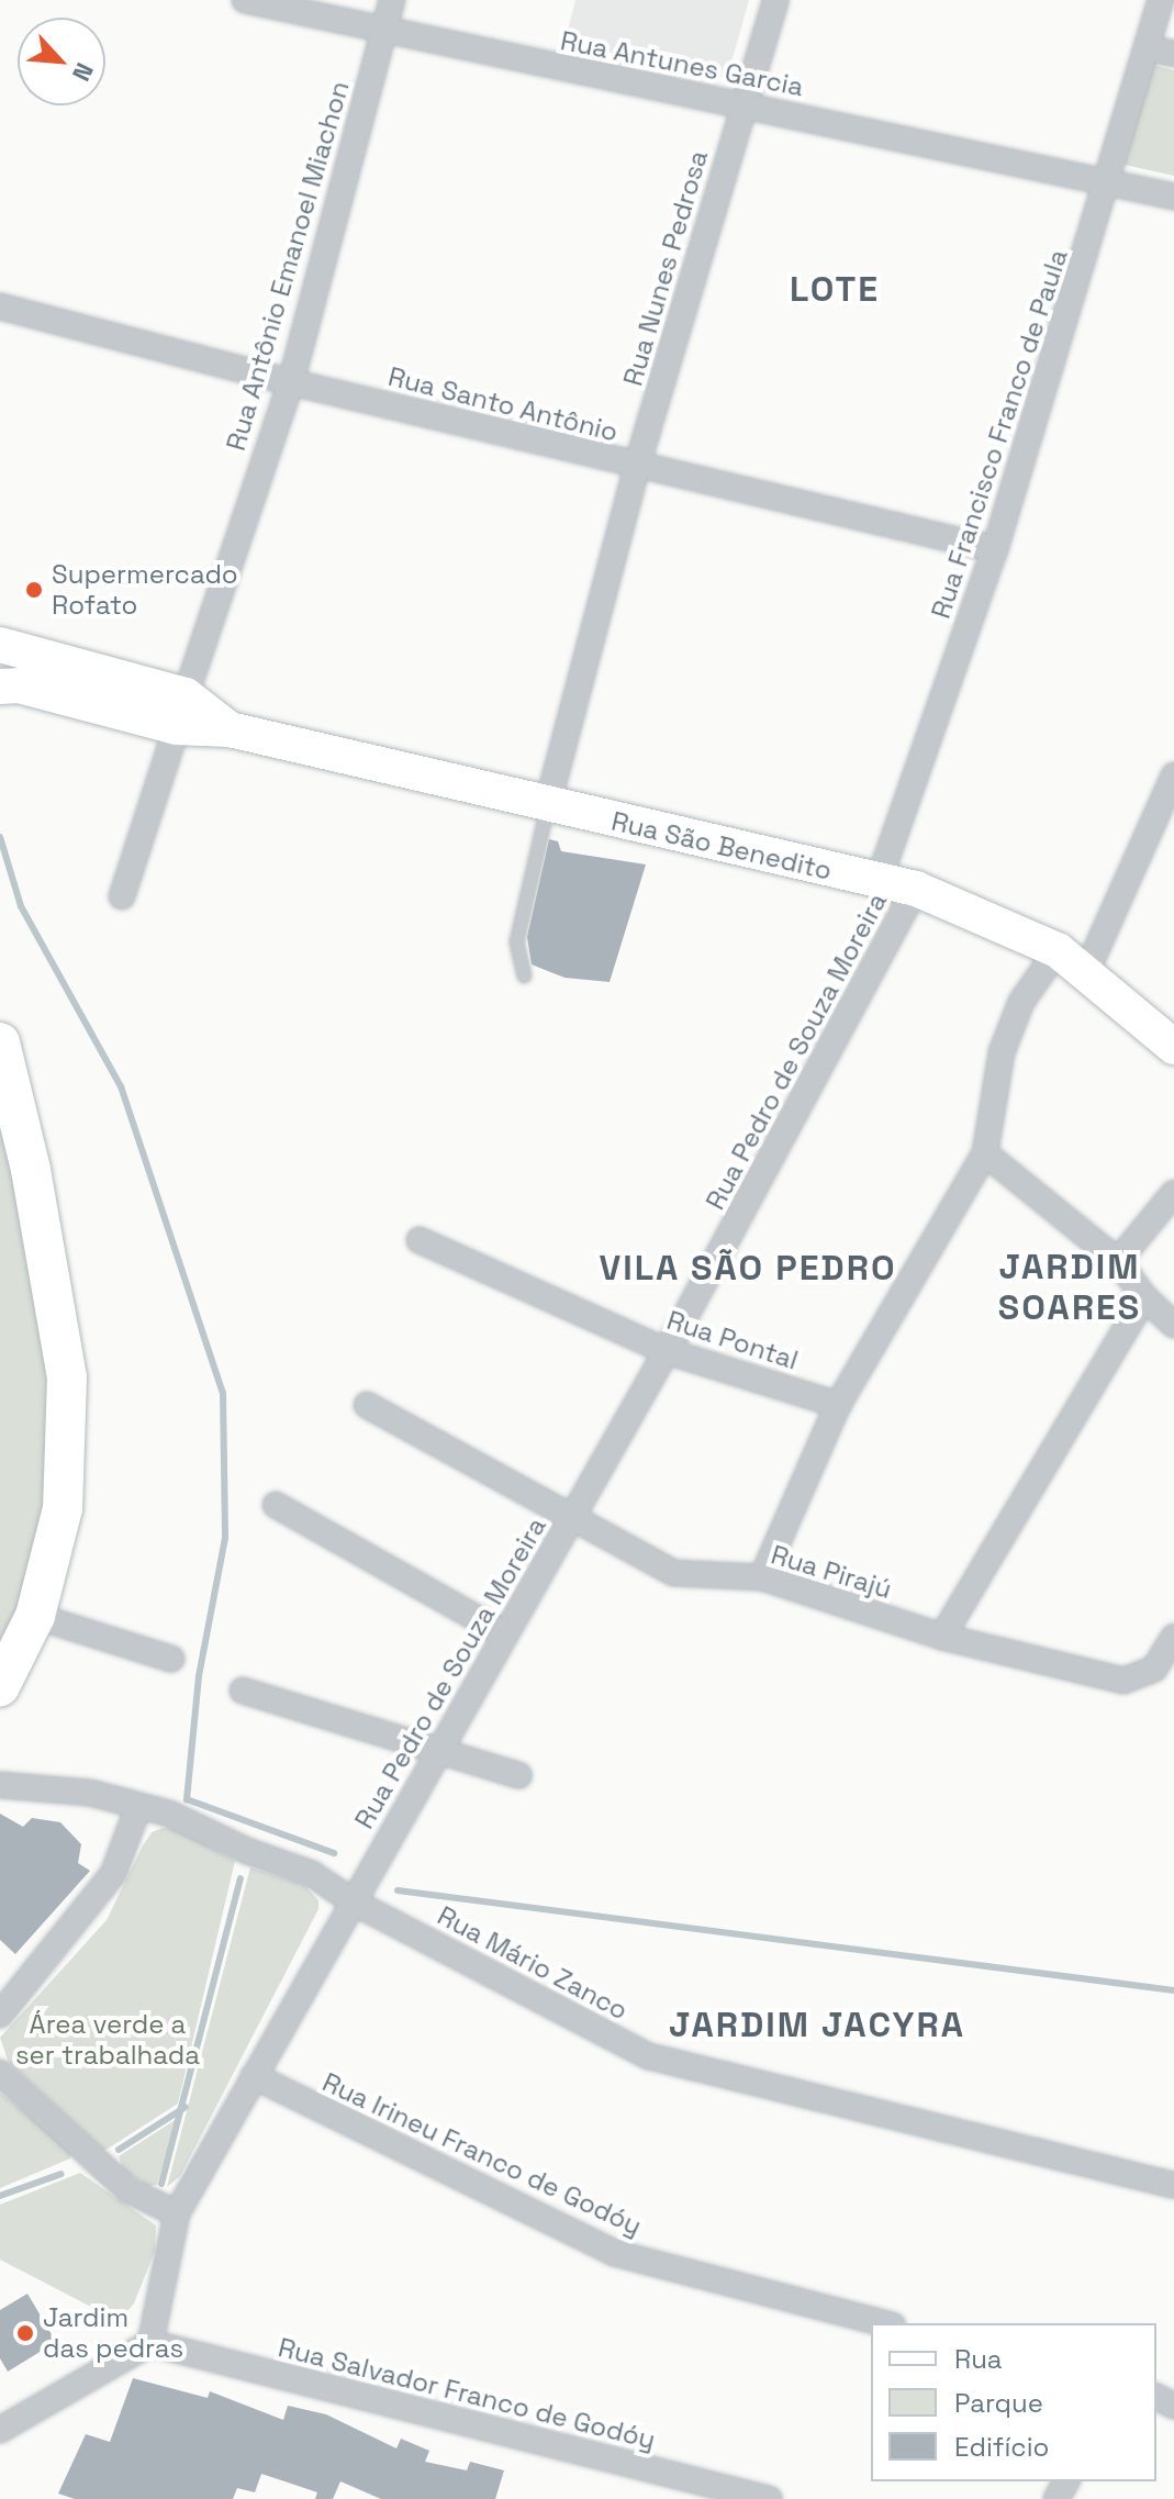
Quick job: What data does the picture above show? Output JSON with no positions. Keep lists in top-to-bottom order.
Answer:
{
  "streets": {
    "main road": ["Rua São Benedito"],
    "street": [
      "Rua Antunes Garcia",
      "Rua Antônio Emanoel Miachon",
      "Rua Nunes Pedrosa",
      "Rua Santo Antônio",
      "Rua Francisco Franco de Paula",
      "Rua Pedro de Souza Moreira",
      "Rua Pontal",
      "Rua Pirajú",
      "Rua Mário Zanco",
      "Rua Irineu Franco de Godóy",
      "Rua Salvador Franco de Godóy"
    ]
  },
  "crossings": [
    ["Rua Antunes Garcia", "Rua Antônio Emanoel Miachon"],
    ["Rua Antunes Garcia", "Rua Nunes Pedrosa"],
    ["Rua Antunes Garcia", "Rua Francisco Franco de Paula"],
    ["Rua Antônio Emanoel Miachon", "Rua Santo Antônio"],
    ["Rua Antônio Emanoel Miachon", "Rua São Benedito"],
    ["Rua Nunes Pedrosa", "Rua Santo Antônio"],
    ["Rua Nunes Pedrosa", "Rua São Benedito"],
    ["Rua Santo Antônio", "Rua Francisco Franco de Paula"],
    ["Rua Francisco Franco de Paula", "Rua São Benedito"],
    ["Rua São Benedito", "Rua Pedro de Souza Moreira"],
    ["Rua Pedro de Souza Moreira", "Rua Pontal"],
    ["Rua Pedro de Souza Moreira", "Rua Pirajú"],
    ["Rua Pedro de Souza Moreira", "Rua Mário Zanco"],
    ["Rua Pedro de Souza Moreira", "Rua Irineu Franco de Godóy"],
    ["Rua Pedro de Souza Moreira", "Rua Salvador Franco de Godóy"]
  ],
  "districts": [
    "LOTE",
    "VILA SÃO PEDRO",
    "JARDIM SOARES",
    "JARDIM JACYRA"
  ],
  "parks": ["Área verde a ser trabalhada"],
  "places": ["Supermercado Rofato", "Jardim das pedras"],
  "legend": ["Rua", "Parque", "Edifício"],
  "north": "bottom right"
}
